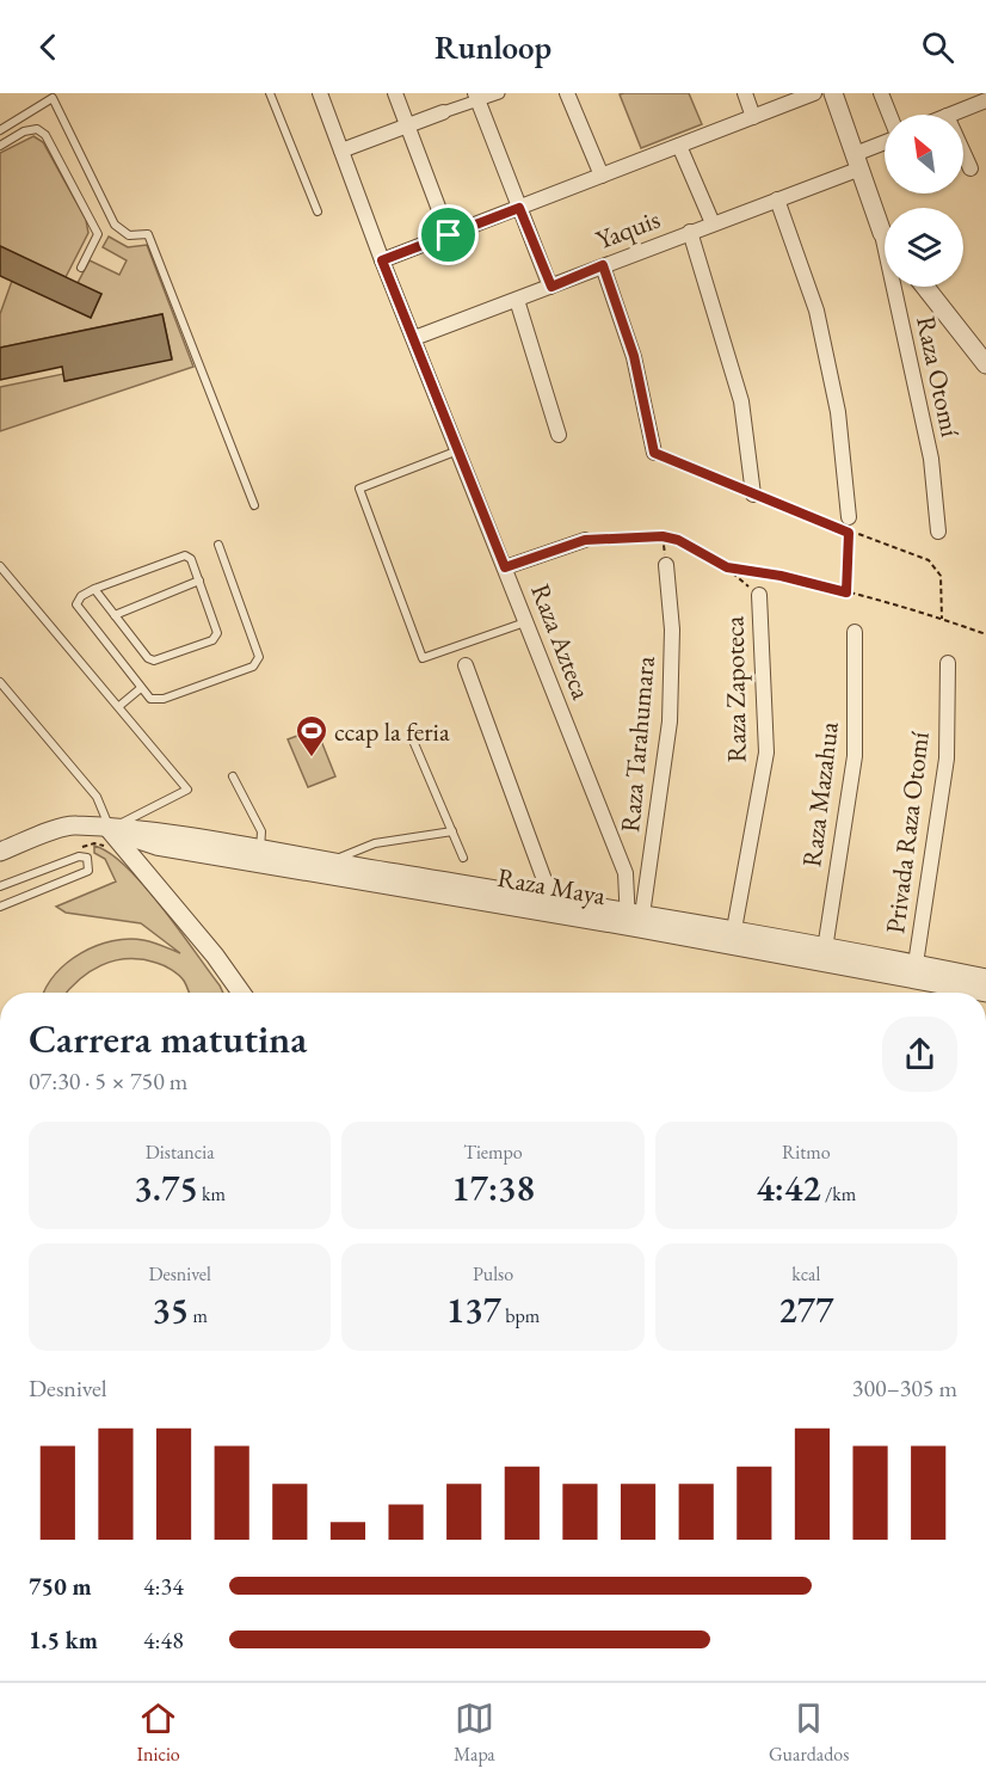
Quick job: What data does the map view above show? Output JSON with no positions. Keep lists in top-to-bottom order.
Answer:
{
  "streets": {
    "street": [
      "Yaquis",
      "Raza Otomí",
      "Raza Azteca",
      "Raza Zapoteca",
      "Raza Tarahumara",
      "Raza Mazahua",
      "Privada Raza Otomí",
      "Raza Maya"
    ]
  },
  "crossings": [
    ["Yaquis", "Raza Azteca"],
    ["Raza Azteca", "Raza Tarahumara"],
    ["Raza Azteca", "Raza Maya"],
    ["Raza Zapoteca", "Raza Maya"],
    ["Raza Tarahumara", "Raza Maya"],
    ["Raza Mazahua", "Raza Maya"],
    ["Privada Raza Otomí", "Raza Maya"]
  ],
  "places": {
    "sports": ["ccap la feria"]
  },
  "north": "top left",
  "page": {
    "header": "Runloop",
    "heading": ["Carrera matutina", "07:30 · 5 × 750 m"],
    "stats": [
      ["Distancia", "3.75 km"],
      ["Tiempo", "17:38"],
      ["Ritmo", "4:42 /km"],
      ["Desnivel", "35 m"],
      ["Pulso", "137 bpm"],
      ["kcal", "277"]
    ],
    "chart": ["Desnivel", "300–305 m"],
    "list": [
      {
        "name": "750 m",
        "note": "4:34"
      },
      {
        "name": "1.5 km",
        "note": "4:48"
      }
    ],
    "tabs": ["Inicio", "Mapa", "Guardados"]
  }
}
